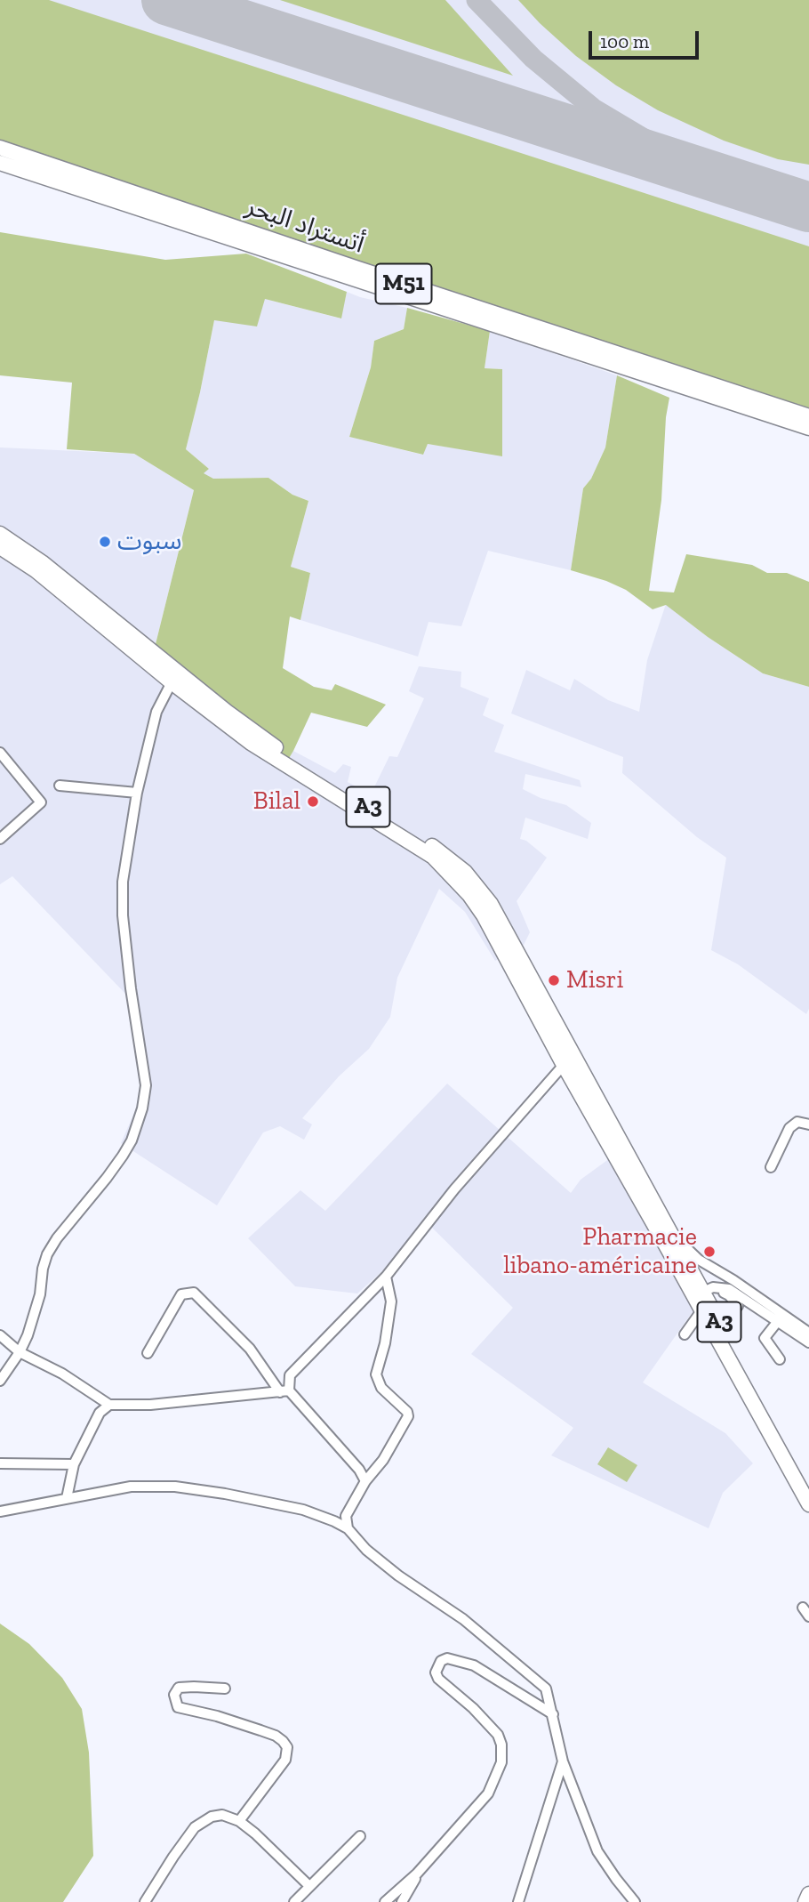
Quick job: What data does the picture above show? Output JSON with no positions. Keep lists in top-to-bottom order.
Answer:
{
  "streets": {
    "highway": ["أتستراد البحر", "M51", "A3"]
  },
  "places": [
    "سبوت",
    "Bilal",
    "Misri",
    "Pharmacie libano-américaine"
  ],
  "scale_bar": "100 m"
}
